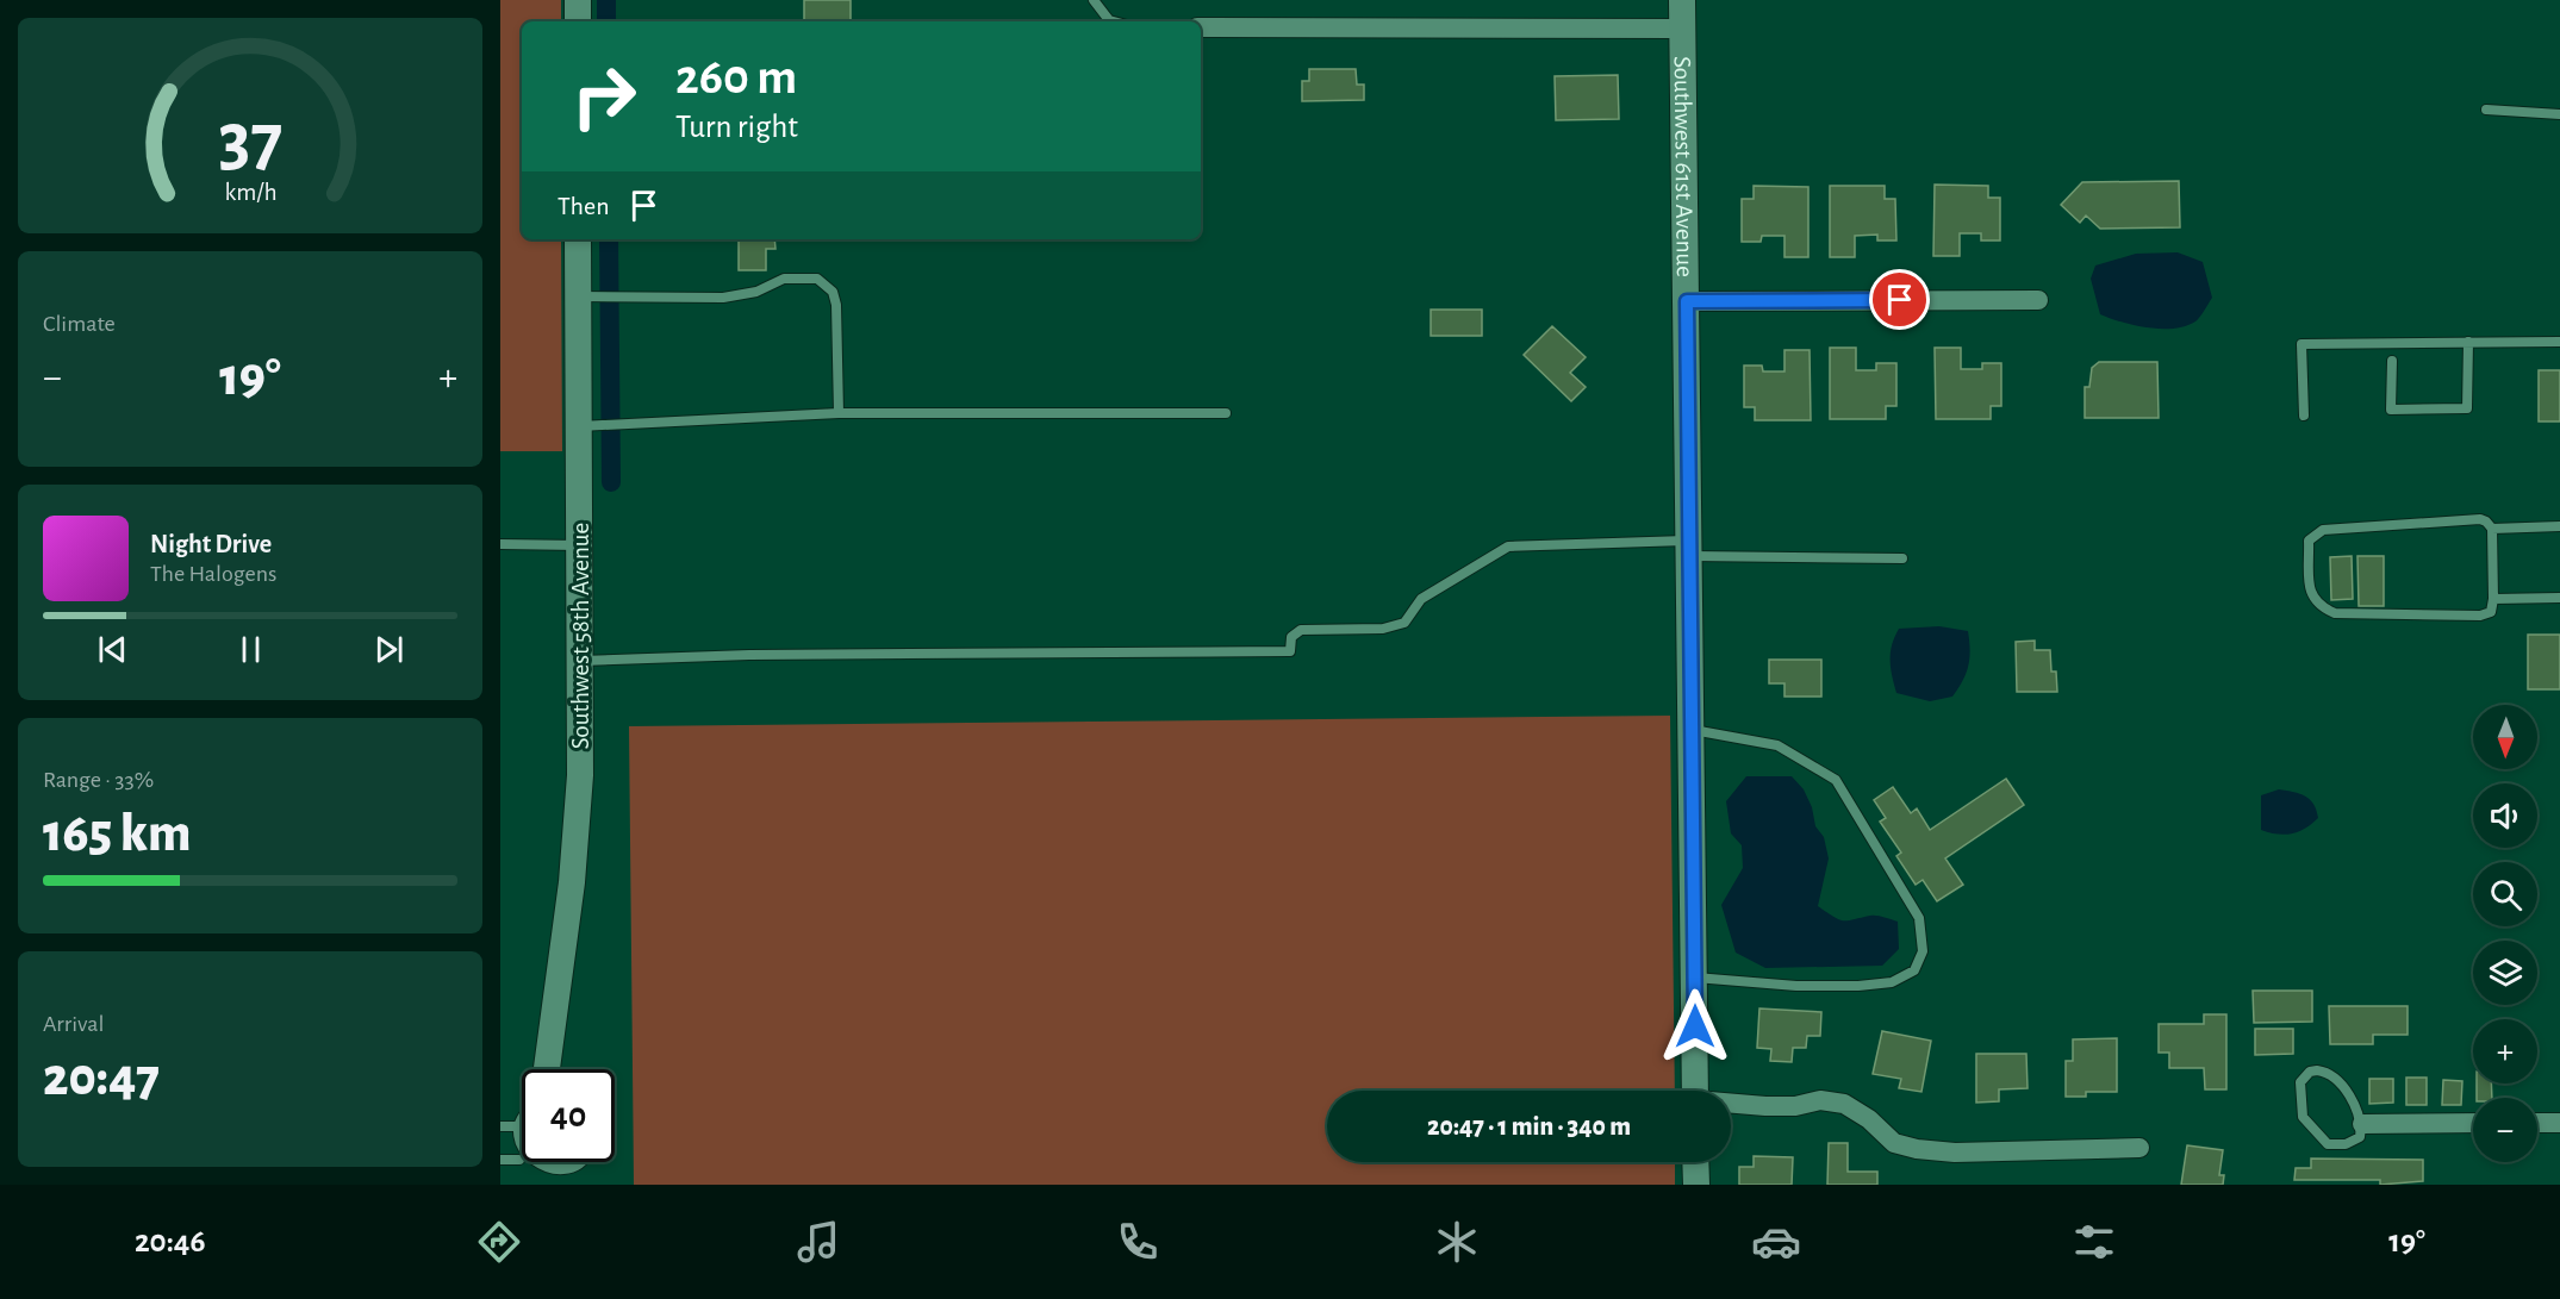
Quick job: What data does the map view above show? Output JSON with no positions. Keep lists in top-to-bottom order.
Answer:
{
  "streets": {
    "street": ["Southwest 61st Avenue", "Southwest 58th Avenue"]
  },
  "north": "bottom",
  "page": {
    "turn": ["260 m", "Turn right"],
    "then": "Then",
    "tile": [
      "Climate",
      ["Range · 33%", "165 km"],
      ["Arrival", "20:47"]
    ],
    "heat": ["−", "19°", "+"],
    "song": ["Night Drive", "The Halogens"],
    "map_buttons": ["+", "−"],
    "limit": "40",
    "trip": "20:47 · 1 min · 340 m",
    "tabs": ["20:46", "19°"],
    "gauge": ["37", "km/h"]
  }
}
